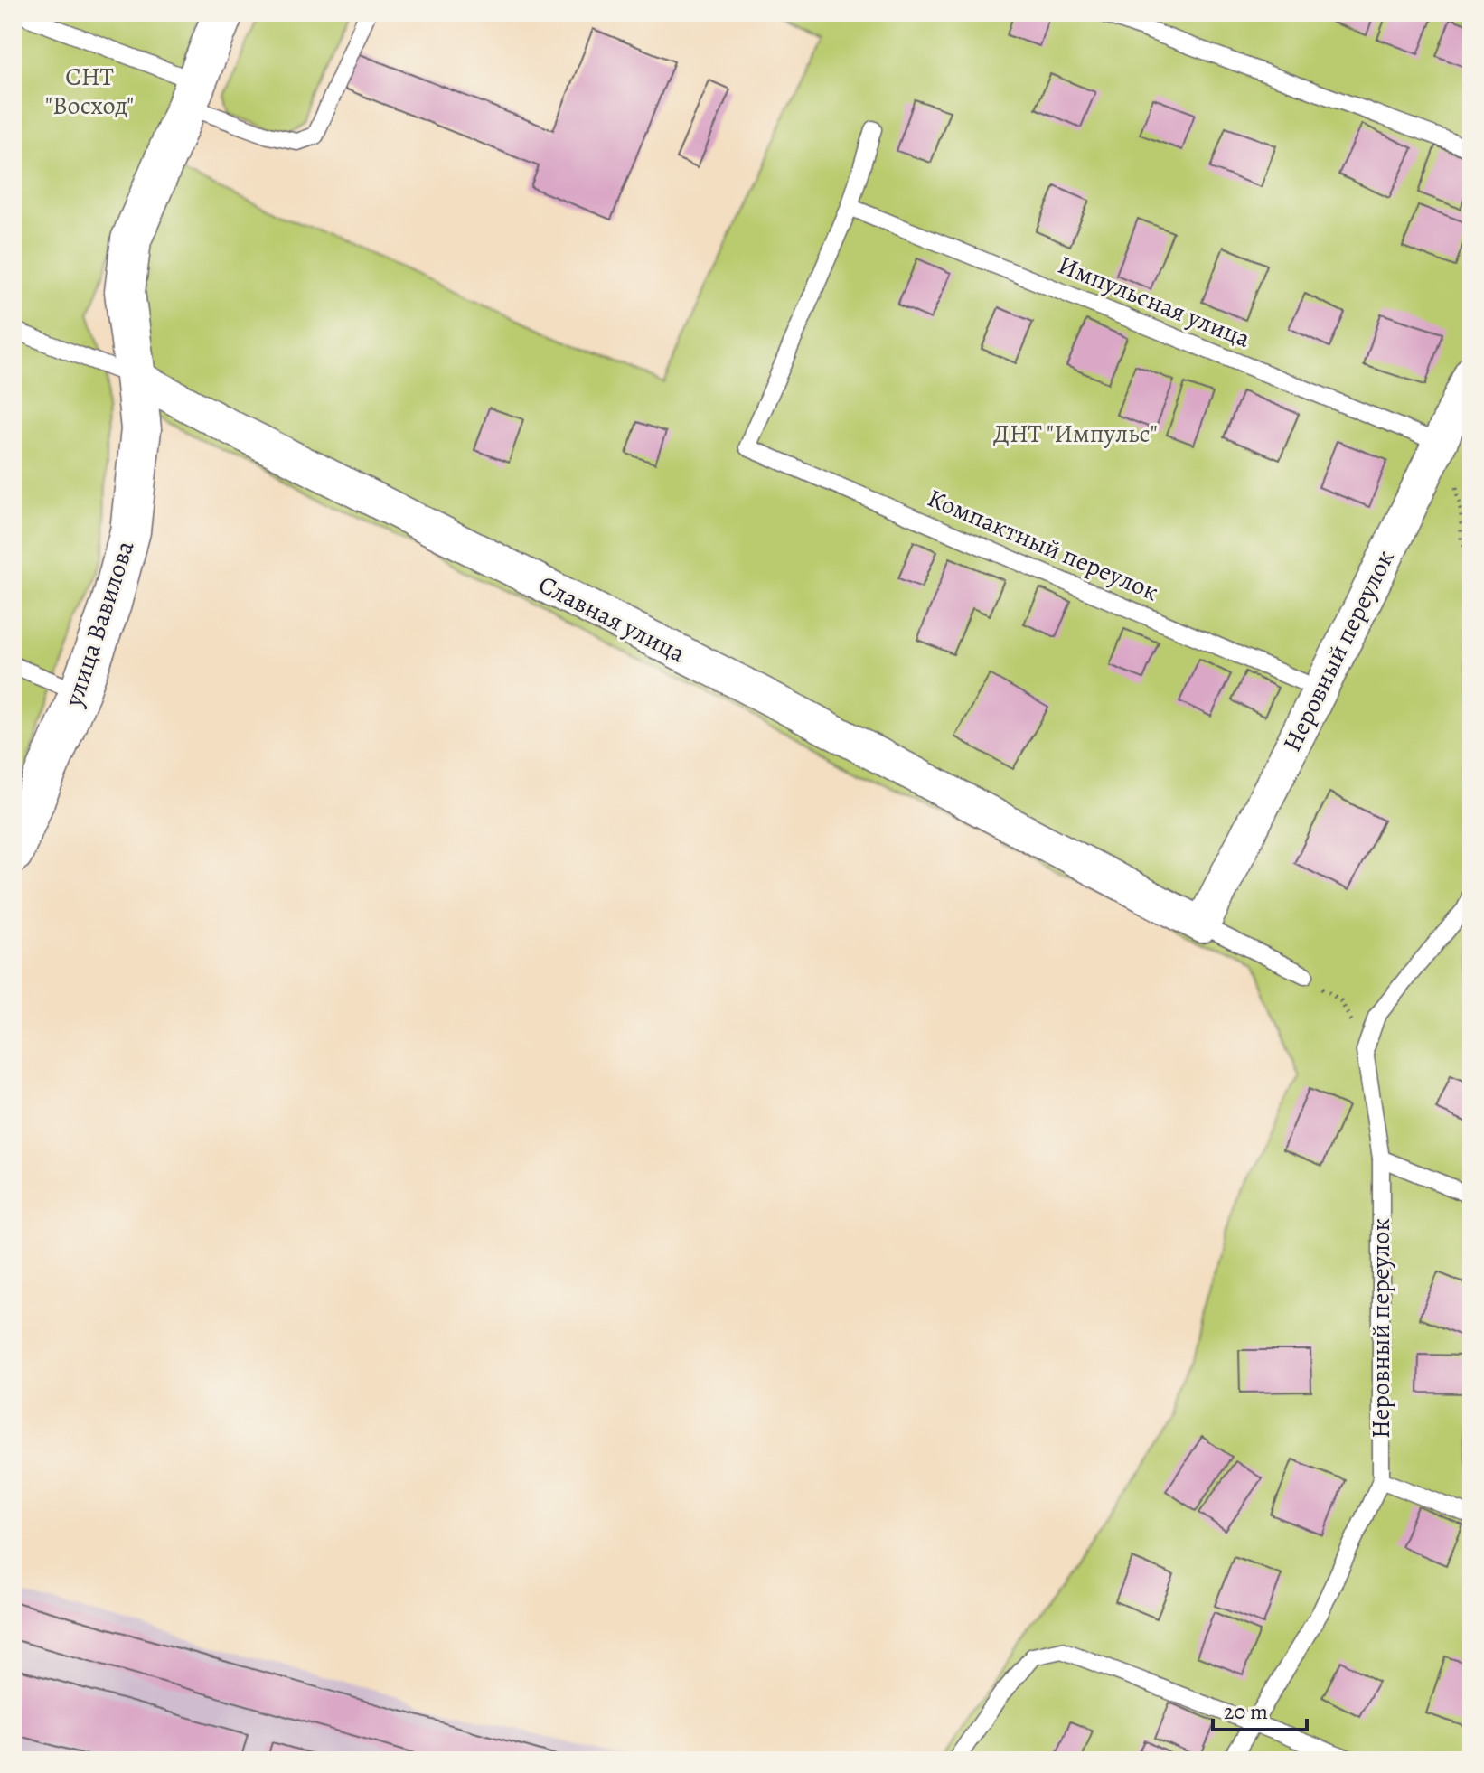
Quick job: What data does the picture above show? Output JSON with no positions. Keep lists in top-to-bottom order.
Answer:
{
  "streets": {
    "street": ["Славная улица", "улица Вавилова", "Неровный переулок"],
    "lane": ["Импульсная улица", "Компактный переулок"]
  },
  "crossings": [
    ["Импульсная улица", "Компактный переулок"],
    ["Импульсная улица", "Неровный переулок"],
    ["Компактный переулок", "Неровный переулок"],
    ["Славная улица", "улица Вавилова"],
    ["Славная улица", "Неровный переулок"]
  ],
  "parks": ["СНТ \"Восход\"", "ДНТ \"Импульс\""],
  "scale_bar": "20 m"
}
